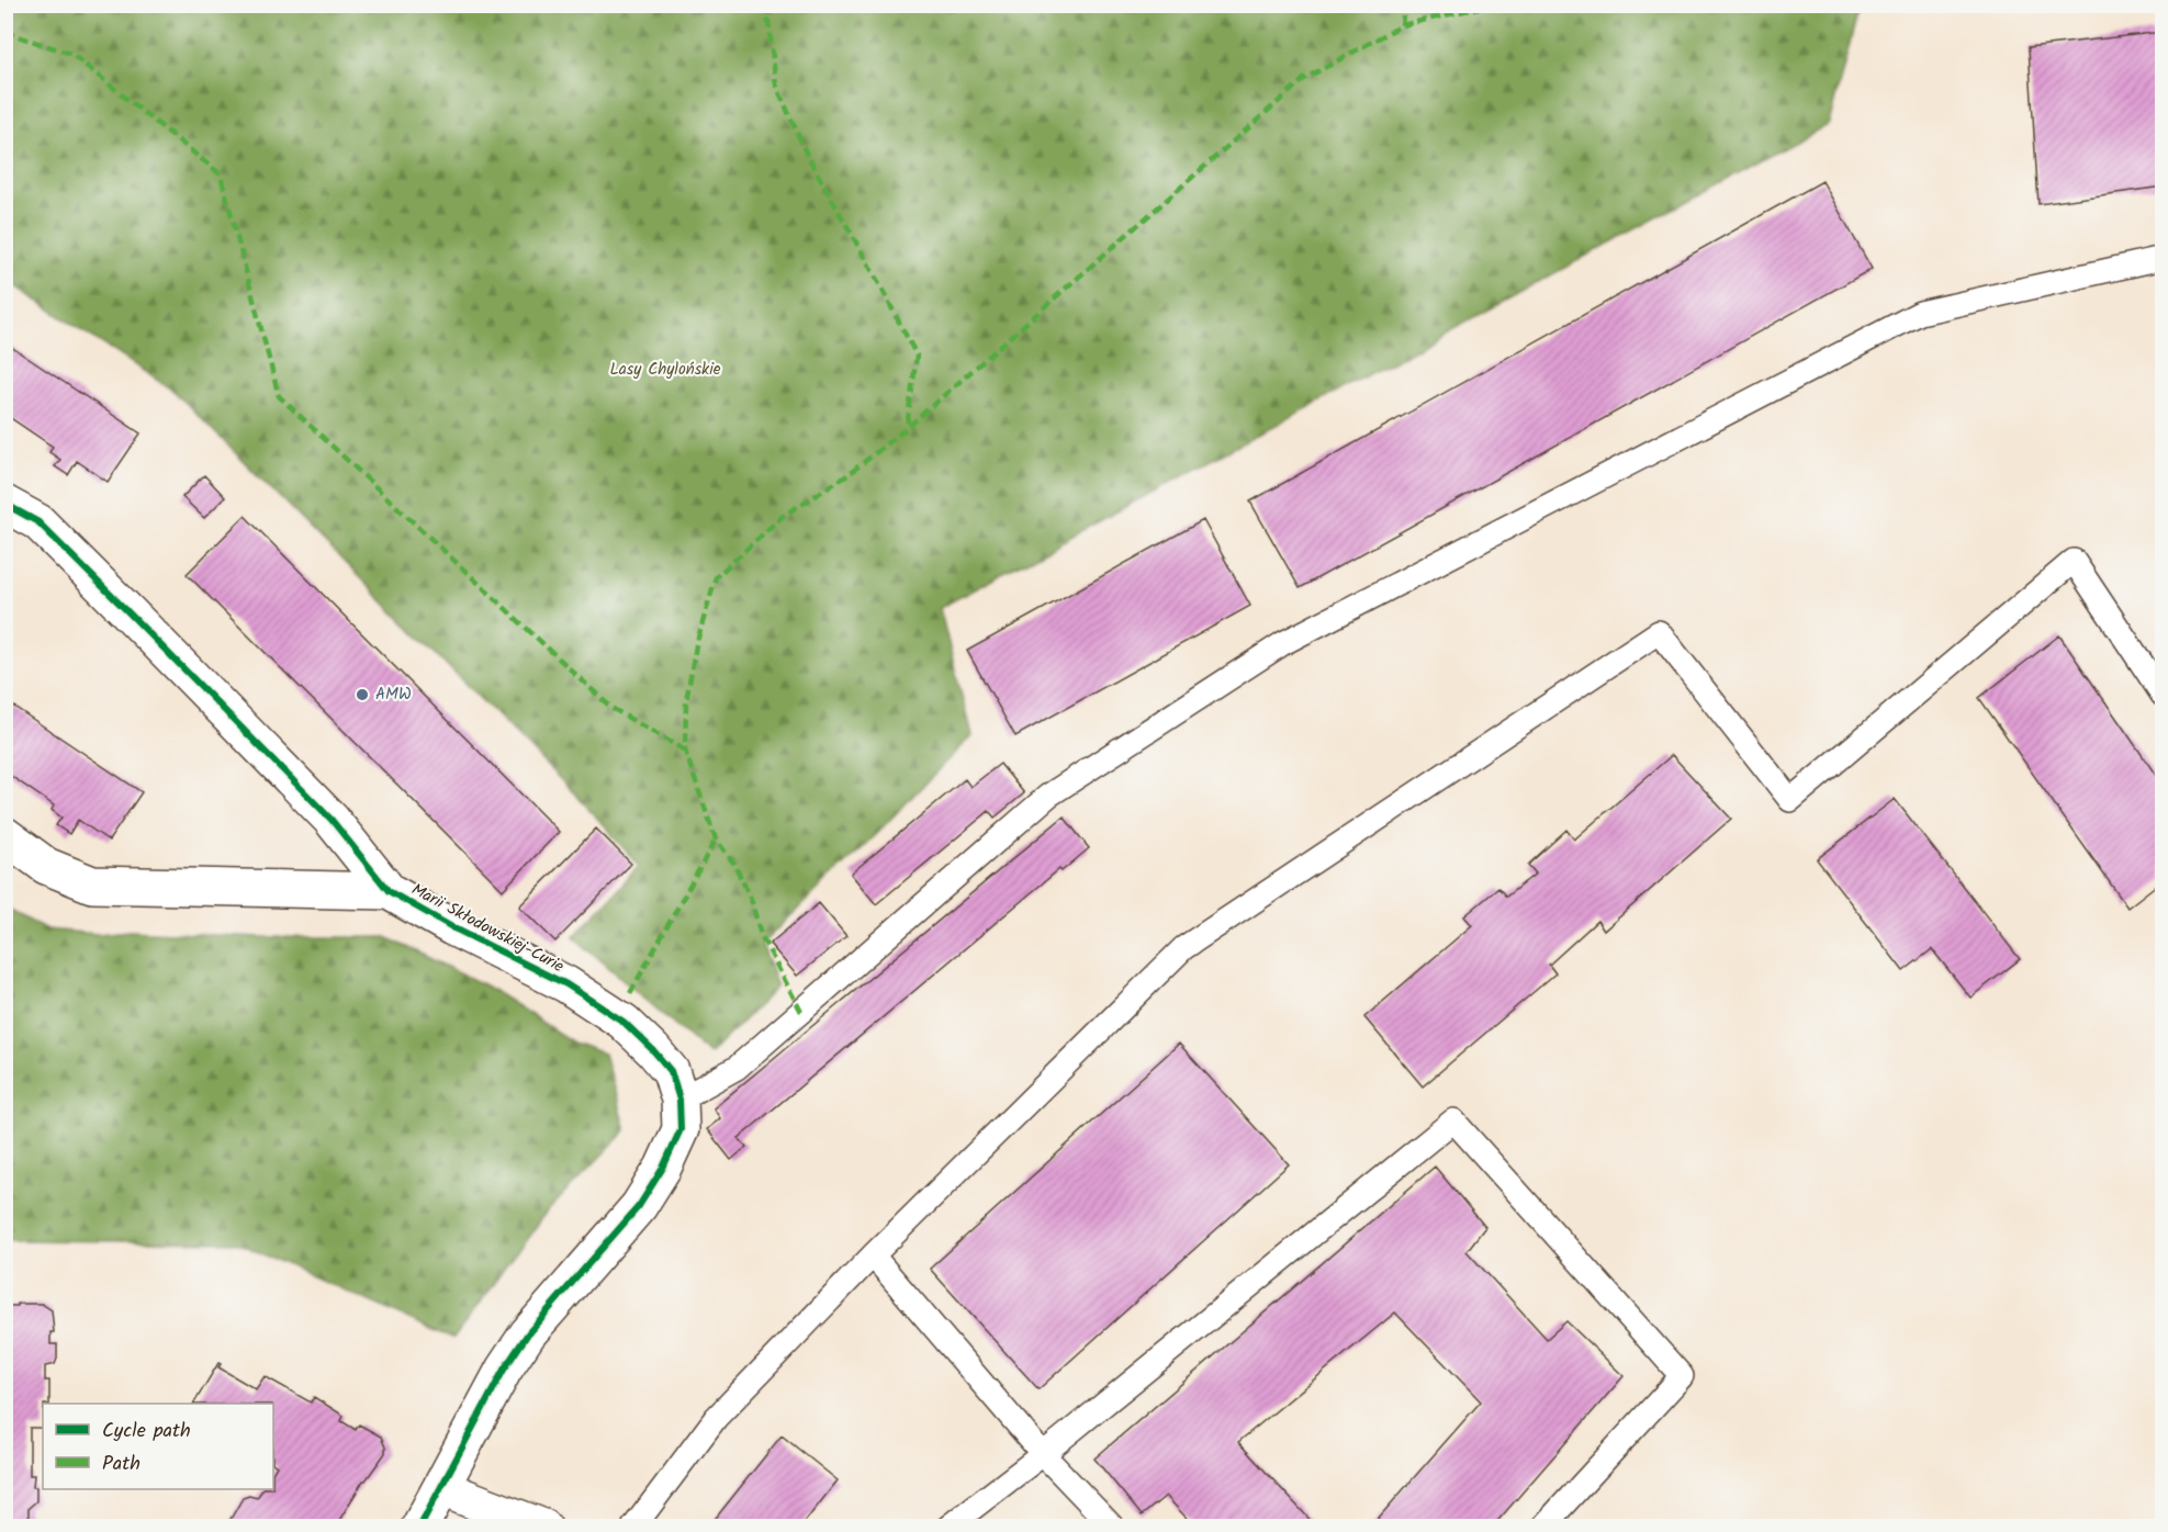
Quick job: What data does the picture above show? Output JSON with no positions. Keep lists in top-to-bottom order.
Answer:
{
  "streets": {
    "street": ["Marii Skłodowskiej-Curie"]
  },
  "parks": ["Lasy Chylońskie"],
  "places": ["AMW"],
  "legend": ["Cycle path", "Path"]
}
